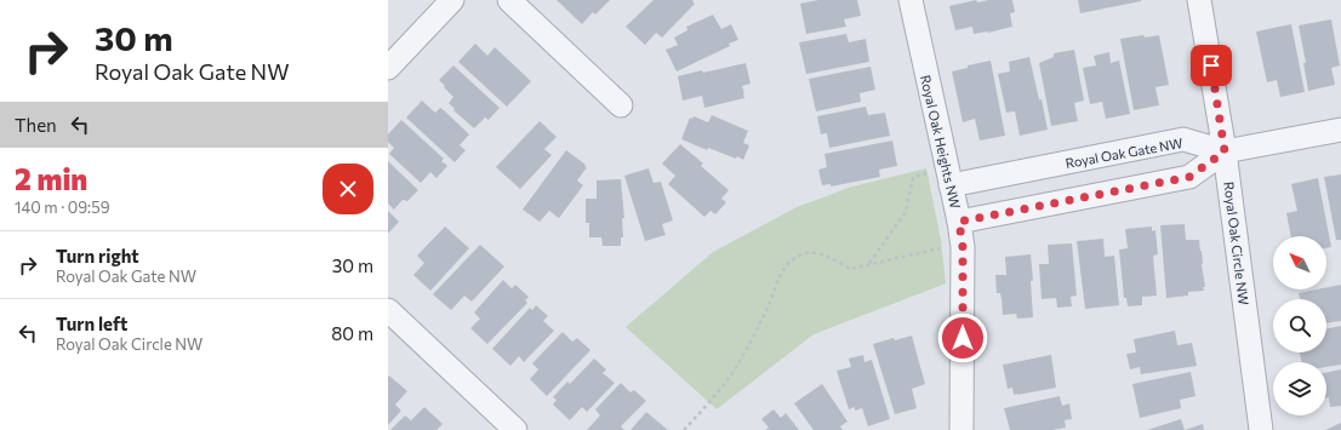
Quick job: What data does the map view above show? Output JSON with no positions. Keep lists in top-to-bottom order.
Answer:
{
  "streets": {
    "street": ["Royal Oak Heights NW", "Royal Oak Gate NW", "Royal Oak Circle NW"]
  },
  "crossings": [
    ["Royal Oak Heights NW", "Royal Oak Gate NW"],
    ["Royal Oak Gate NW", "Royal Oak Circle NW"]
  ],
  "north": "top left",
  "page": {
    "turn": ["30 m", "Royal Oak Gate NW"],
    "then": "Then",
    "heading": ["2 min", "140 m · 09:59"],
    "list": [
      {
        "name": "Turn right",
        "note": "Royal Oak Gate NW",
        "value": "30 m"
      },
      {
        "name": "Turn left",
        "note": "Royal Oak Circle NW",
        "value": "80 m"
      }
    ]
  }
}
